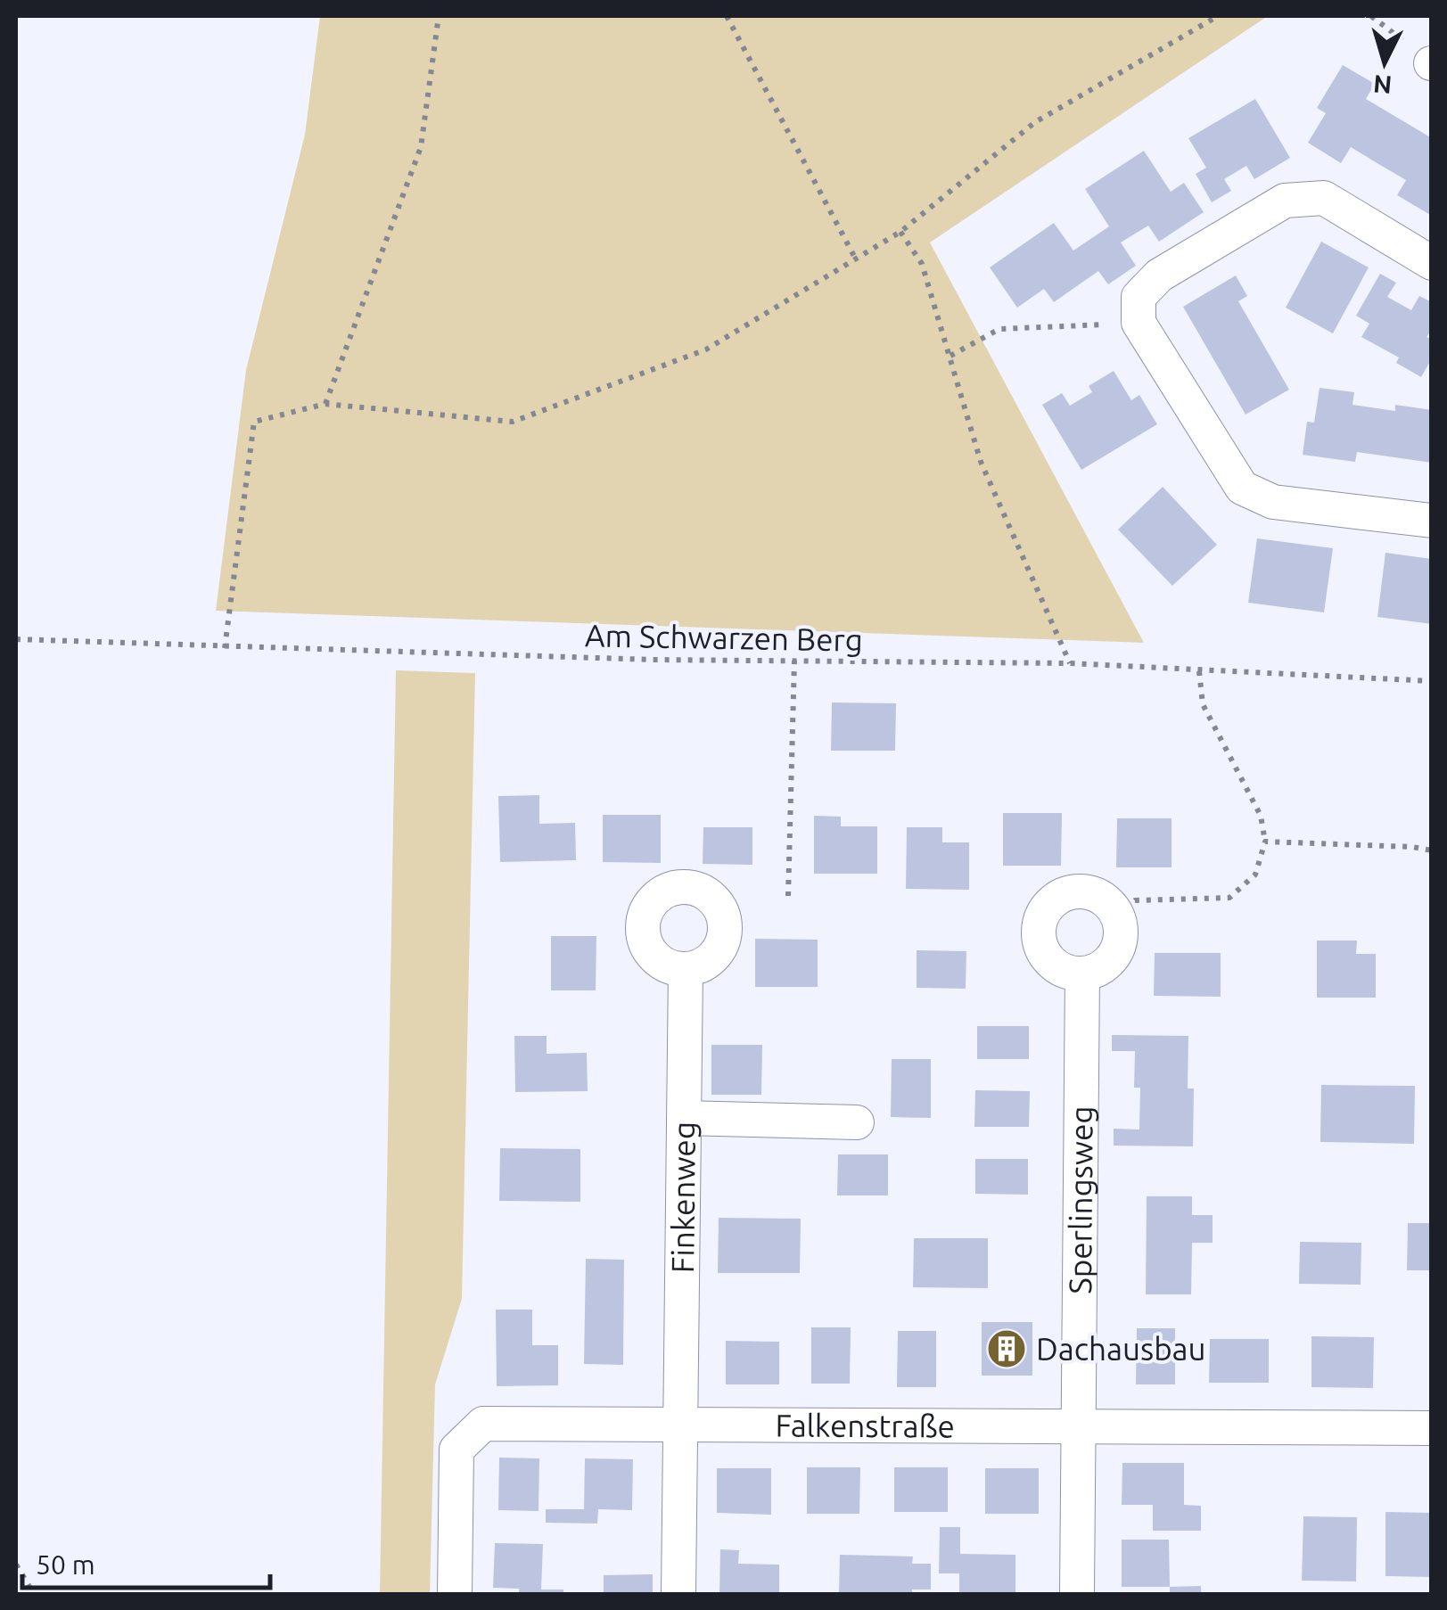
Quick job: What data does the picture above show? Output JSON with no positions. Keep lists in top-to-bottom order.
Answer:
{
  "streets": {
    "street": ["Finkenweg", "Sperlingsweg", "Falkenstraße"],
    "path": ["Am Schwarzen Berg"]
  },
  "crossings": [
    ["Finkenweg", "Falkenstraße"],
    ["Sperlingsweg", "Falkenstraße"]
  ],
  "places": {
    "building": ["Dachausbau"]
  },
  "scale_bar": "50 m",
  "north": "bottom"
}
